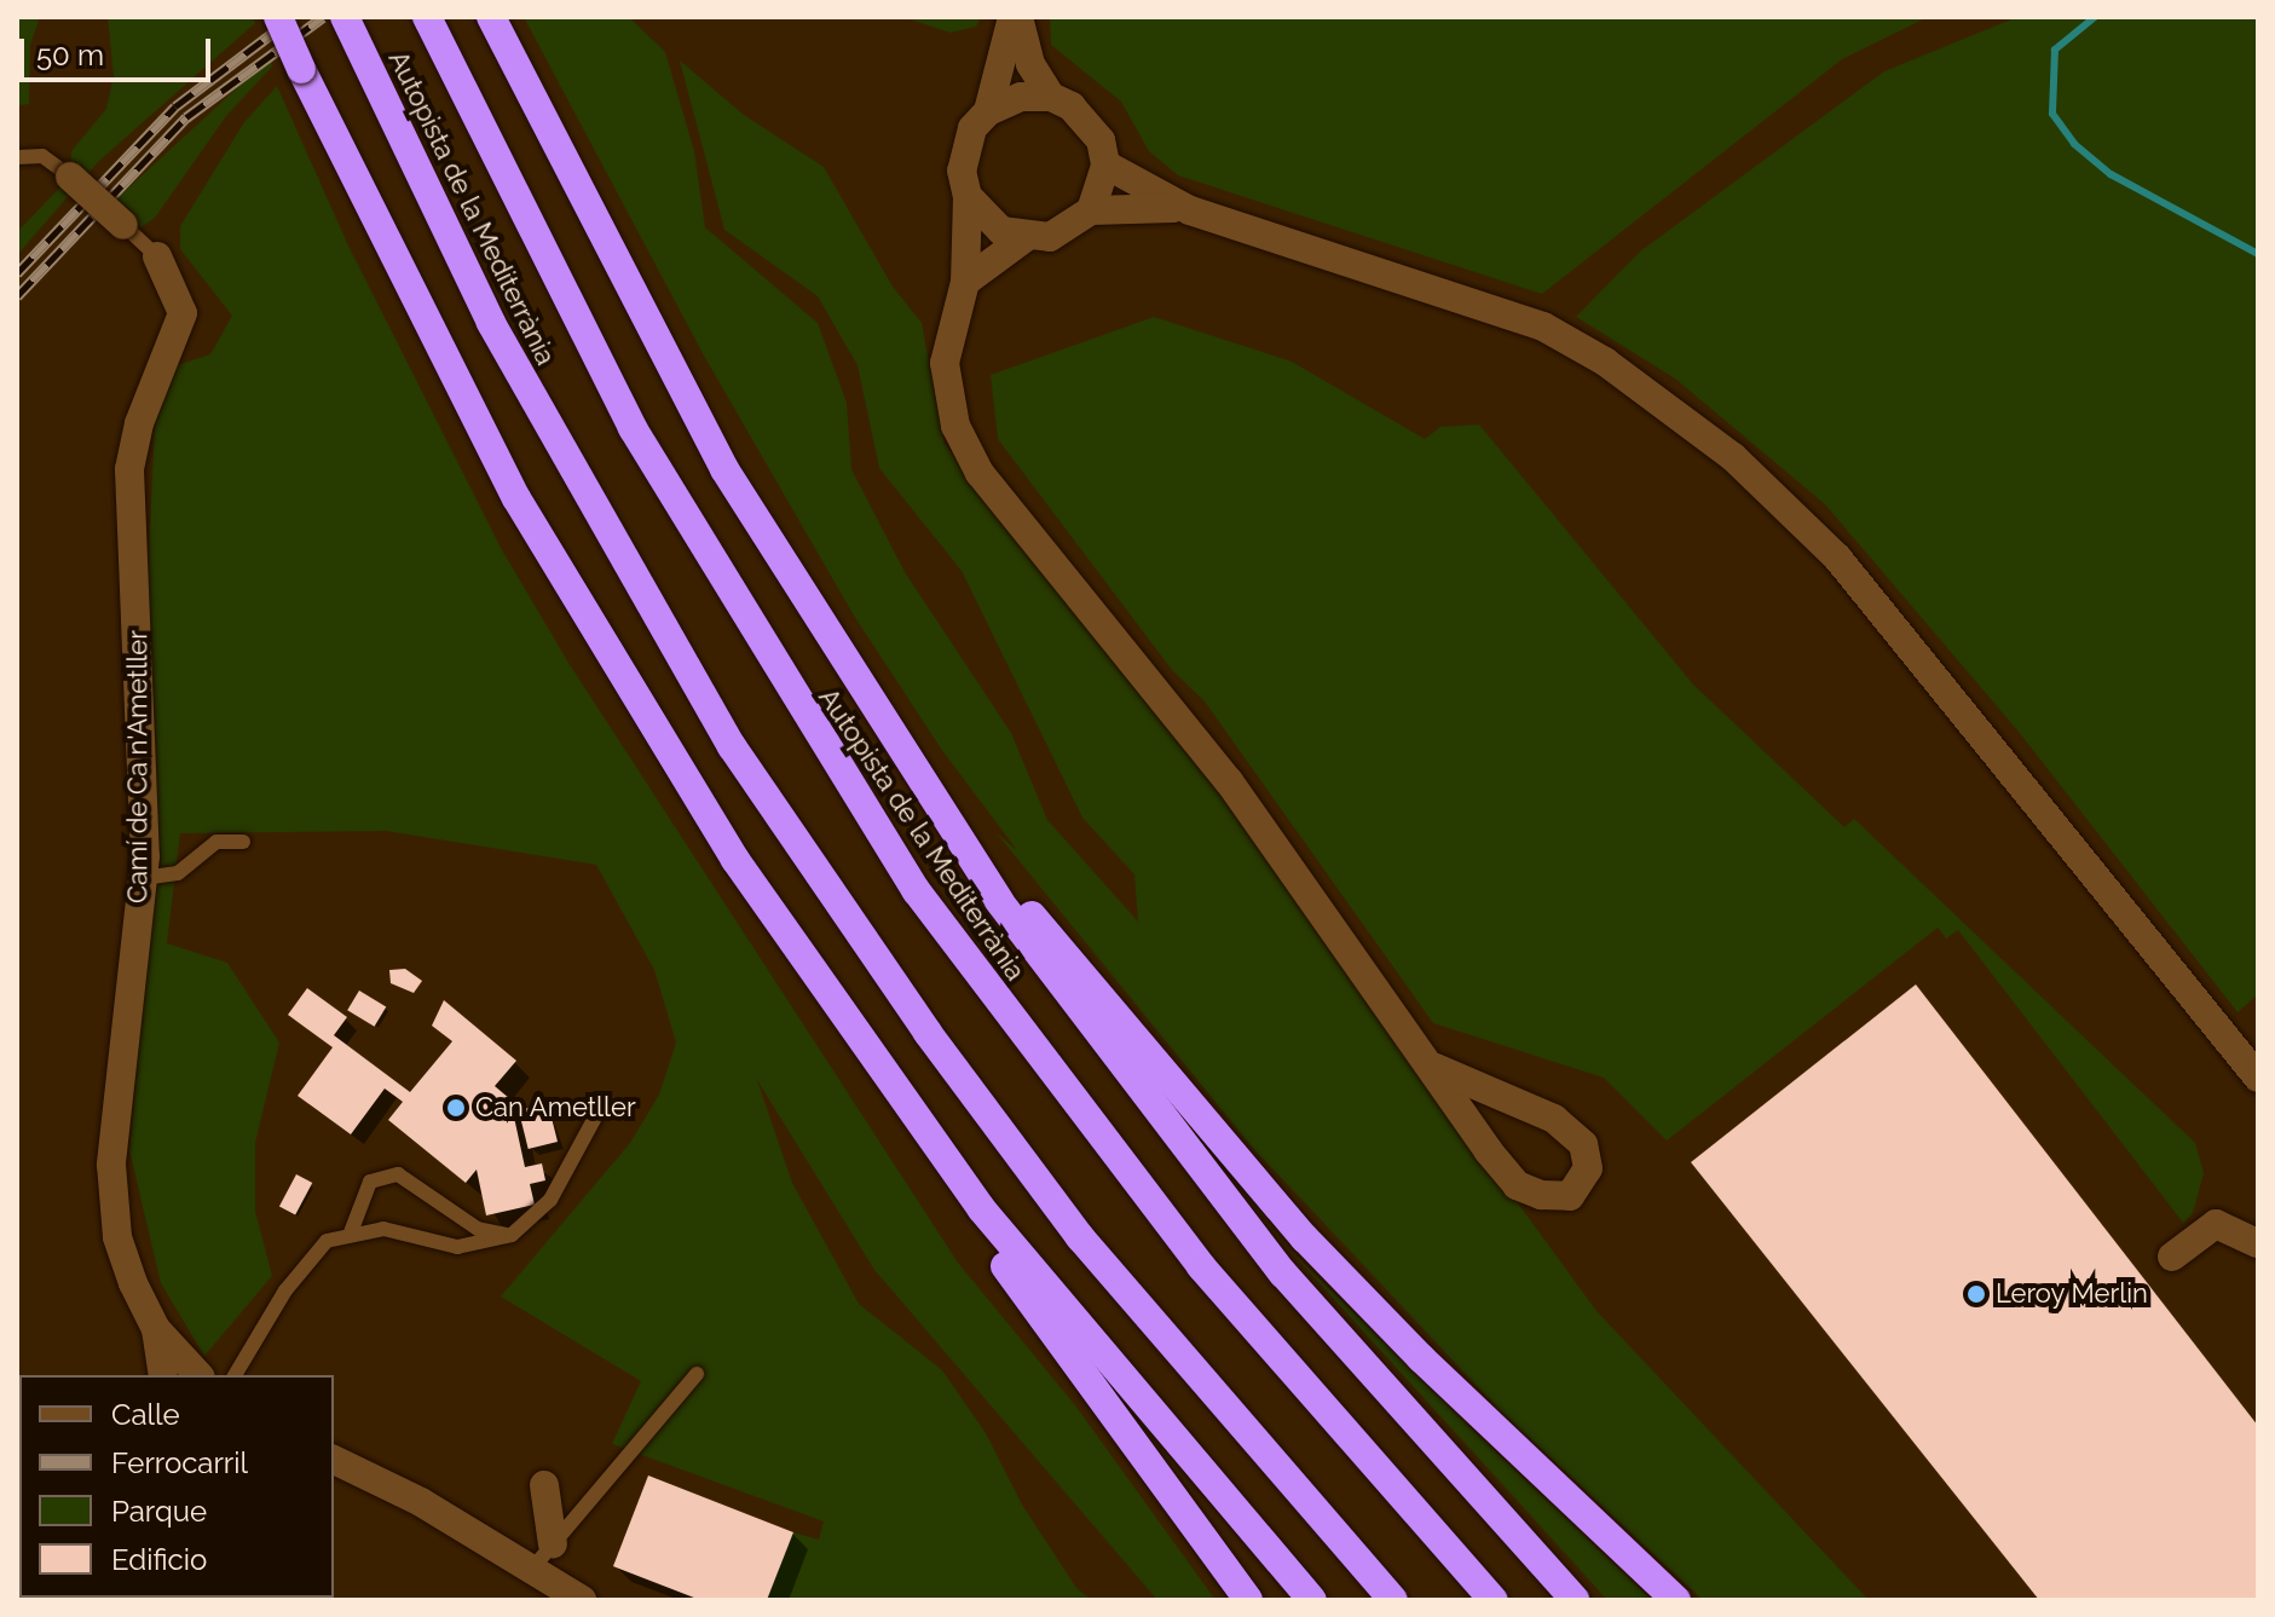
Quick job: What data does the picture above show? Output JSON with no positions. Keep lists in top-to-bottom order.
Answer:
{
  "streets": {
    "highway": ["Autopista de la Mediterrània"],
    "street": ["Camí de Ca n'Ametller"]
  },
  "places": ["Can Ametller", "Leroy Merlin"],
  "legend": [
    "Calle",
    "Ferrocarril",
    "Parque",
    "Edificio"
  ],
  "scale_bar": "50 m"
}
